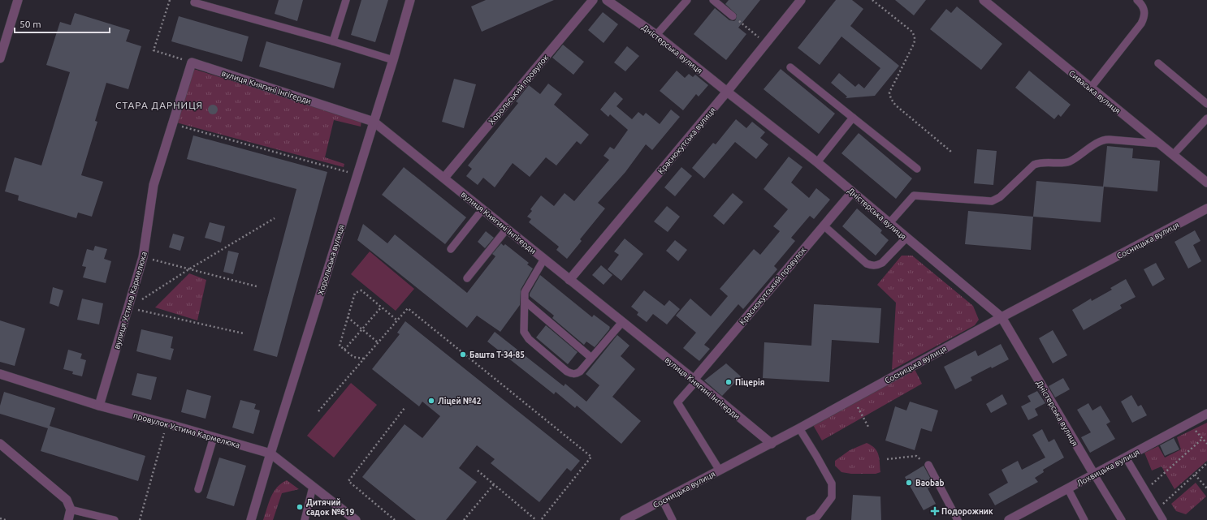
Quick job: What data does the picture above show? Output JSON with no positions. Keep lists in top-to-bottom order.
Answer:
{
  "streets": {
    "street": [
      "Дністерська вулиця",
      "вулиця Княгині Інгігерди",
      "Хорольський провулок",
      "Сиваська вулиця",
      "Краснокутська вулиця",
      "Сосницька вулиця",
      "Хорольська вулиця",
      "Краснокутський провулок",
      "вулиця Устима Кармелюка",
      "провулок Устима Кармелюка",
      "Лохвицька вулиця"
    ]
  },
  "crossings": [
    ["Дністерська вулиця", "Краснокутська вулиця"],
    ["Дністерська вулиця", "Сосницька вулиця"],
    ["Дністерська вулиця", "Краснокутський провулок"],
    ["Дністерська вулиця", "Лохвицька вулиця"],
    ["вулиця Княгині Інгігерди", "Хорольський провулок"],
    ["вулиця Княгині Інгігерди", "Краснокутська вулиця"],
    ["вулиця Княгині Інгігерди", "Сосницька вулиця"],
    ["вулиця Княгині Інгігерди", "Хорольська вулиця"],
    ["вулиця Княгині Інгігерди", "Краснокутський провулок"],
    ["вулиця Княгині Інгігерди", "вулиця Устима Кармелюка"],
    ["Хорольська вулиця", "провулок Устима Кармелюка"],
    ["вулиця Устима Кармелюка", "провулок Устима Кармелюка"]
  ],
  "districts": ["СТАРА ДАРНИЦЯ"],
  "places": {
    "other": [
      "Башта Т-34-85",
      "Піцерія",
      "Ліцей №42",
      "Baobab",
      "Дитячий садок №619"
    ],
    "health": ["Подорожник"]
  },
  "scale_bar": "50 m"
}
